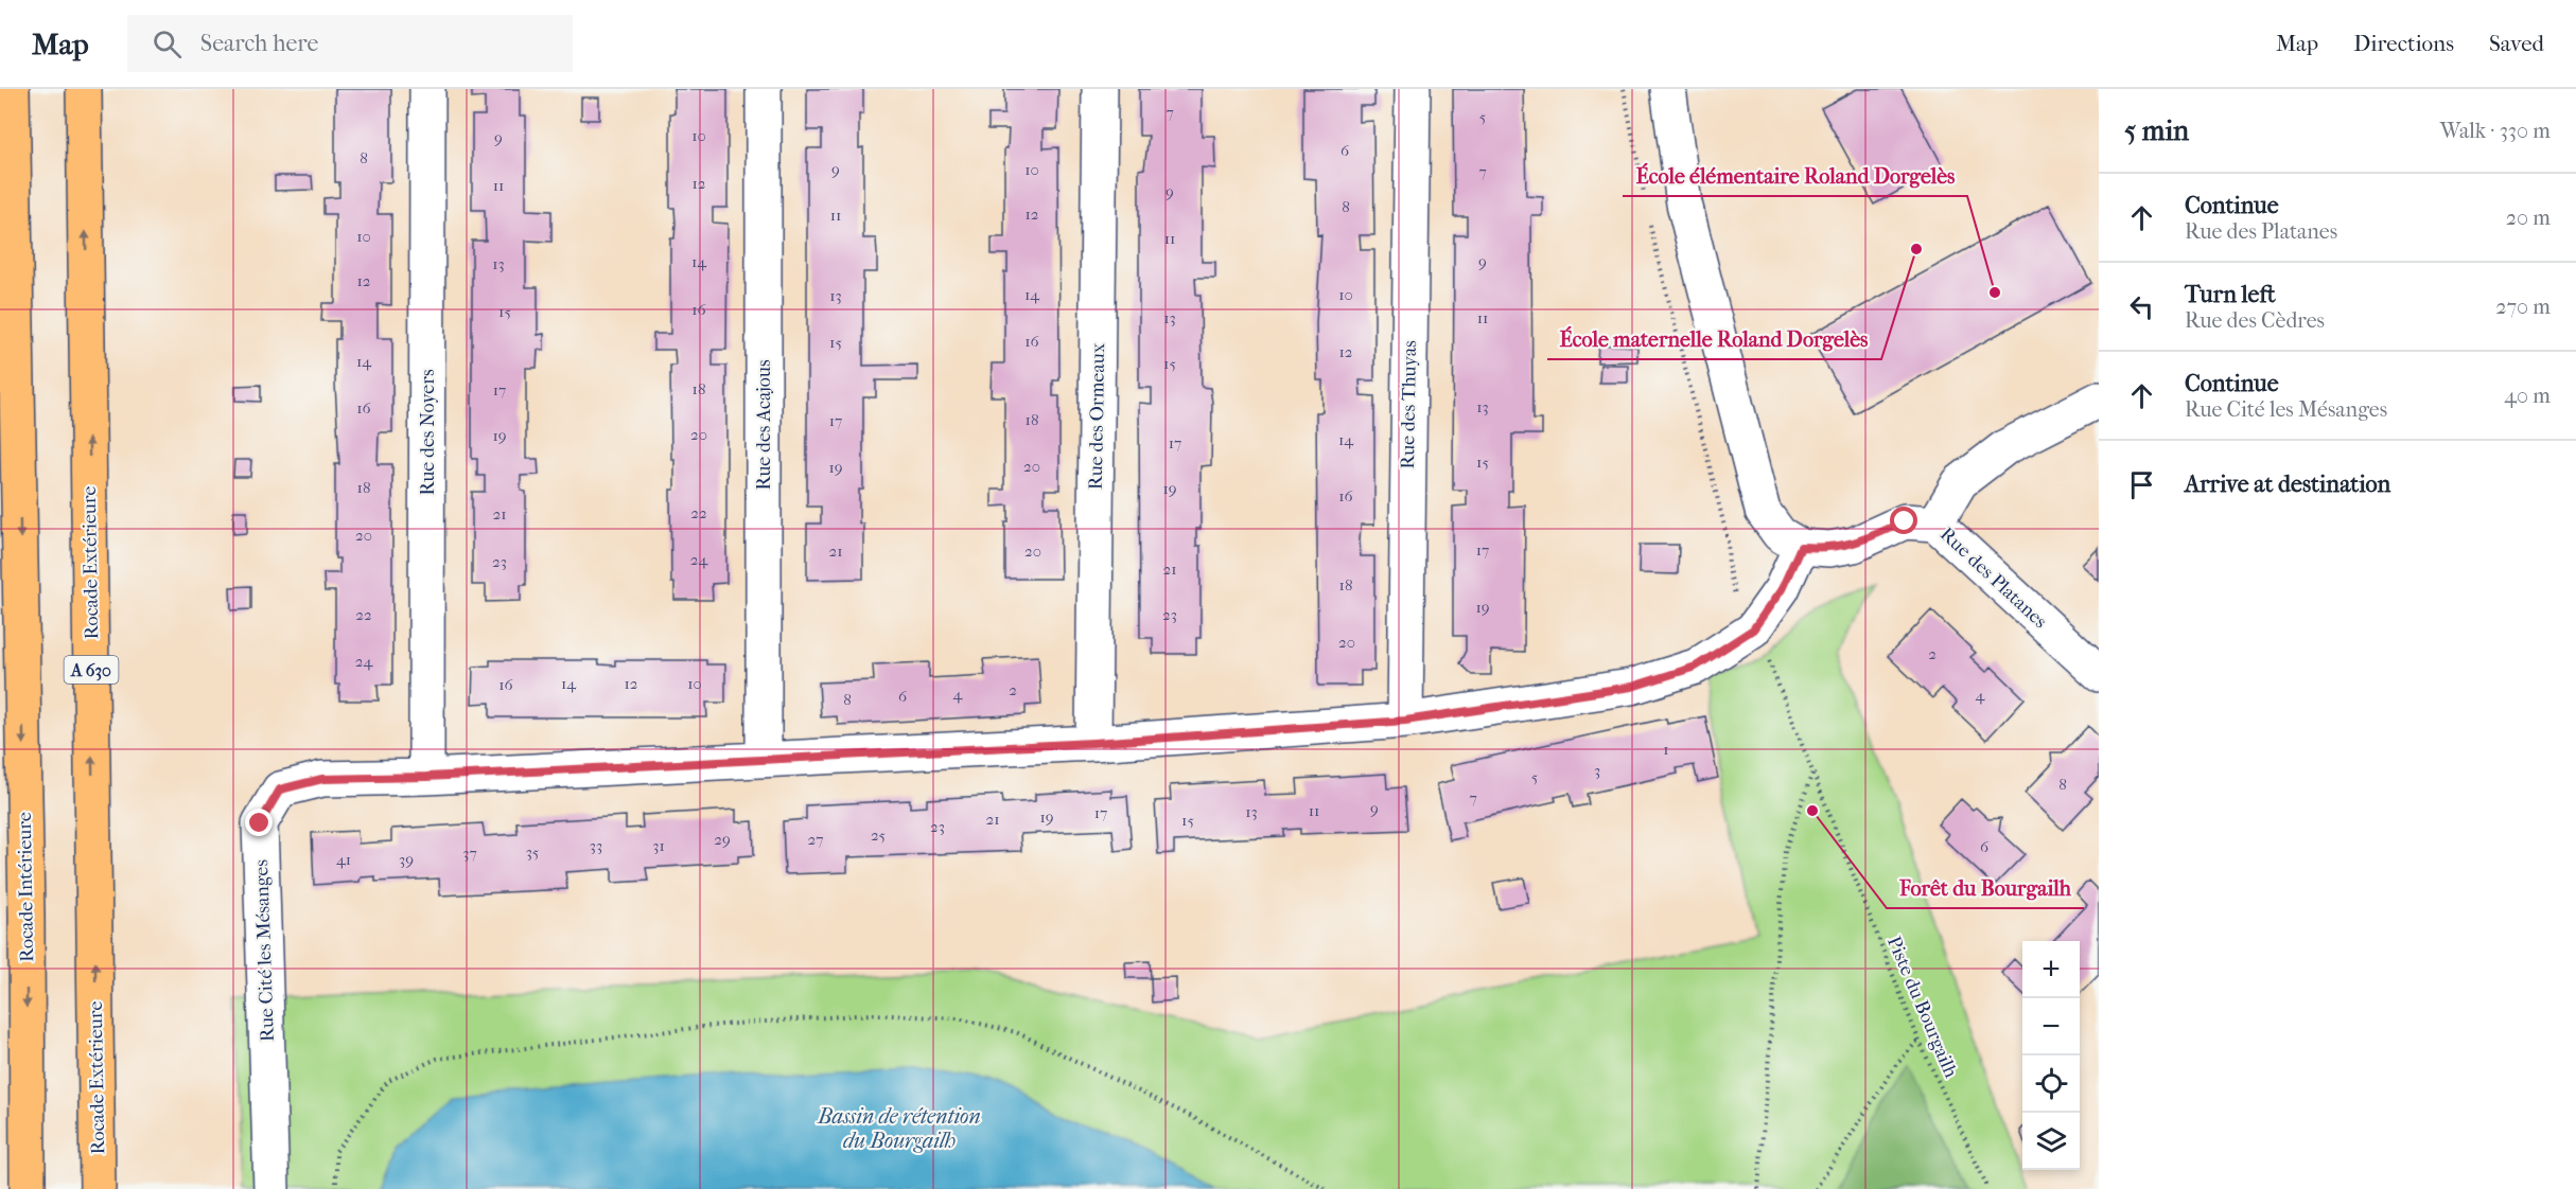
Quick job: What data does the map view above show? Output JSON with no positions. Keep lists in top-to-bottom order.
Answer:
{
  "streets": {
    "highway": ["Rocade Extérieure", "A 630", "Rocade Intérieure"],
    "street": [
      "Rue des Thuyas",
      "Rue des Ormeaux",
      "Rue des Acajous",
      "Rue des Noyers",
      "Rue des Platanes",
      "Rue Cité les Mésanges"
    ],
    "path": ["Piste du Bourgailh"]
  },
  "crossings": [
    ["Rue des Thuyas", "Rue Cité les Mésanges"],
    ["Rue des Ormeaux", "Rue Cité les Mésanges"],
    ["Rue des Acajous", "Rue Cité les Mésanges"],
    ["Rue des Noyers", "Rue Cité les Mésanges"],
    ["Rue Cité les Mésanges", "Piste du Bourgailh"]
  ],
  "one_way": ["Rocade Extérieure", "Rocade Intérieure"],
  "water": ["Bassin de rétention du Bourgailh"],
  "places": ["École maternelle Roland Dorgelès", "École élémentaire Roland Dorgelès", "Forêt du Bourgailh"],
  "house_numbers": [
    "7",
    "5",
    "10",
    "9",
    "6",
    "8",
    "9",
    "10",
    "7",
    "12",
    "11",
    "9",
    "8",
    "12",
    "11",
    "10",
    "11",
    "14",
    "9",
    "13",
    "12",
    "14",
    "10",
    "13",
    "16",
    "15",
    "13",
    "11",
    "16",
    "15",
    "12",
    "14",
    "15",
    "18",
    "17",
    "13",
    "16",
    "18",
    "17",
    "20",
    "19",
    "14",
    "17",
    "15",
    "20",
    "19",
    "18",
    "19",
    "16",
    "22",
    "21",
    "20",
    "17",
    "21",
    "20",
    "24",
    "23",
    "21",
    "18",
    "19",
    "22",
    "23",
    "20",
    "2",
    "24",
    "14",
    "12",
    "10",
    "16",
    "2",
    "4",
    "4",
    "6",
    "8",
    "1",
    "3",
    "5",
    "8",
    "7",
    "9",
    "11",
    "13",
    "17",
    "19",
    "21",
    "15",
    "23",
    "25",
    "29",
    "27",
    "33",
    "31",
    "6",
    "35",
    "37",
    "41",
    "39"
  ],
  "page": {
    "header": "Map",
    "search": "Search here",
    "nav": ["Map", "Directions", "Saved"],
    "heading": ["5 min", "Walk · 330 m"],
    "list": [
      ["Continue", "Rue des Platanes", "20 m"],
      ["Turn left", "Rue des Cèdres", "270 m"],
      ["Continue", "Rue Cité les Mésanges", "40 m"],
      "Arrive at destination"
    ],
    "map_buttons": ["+", "−"]
  }
}
